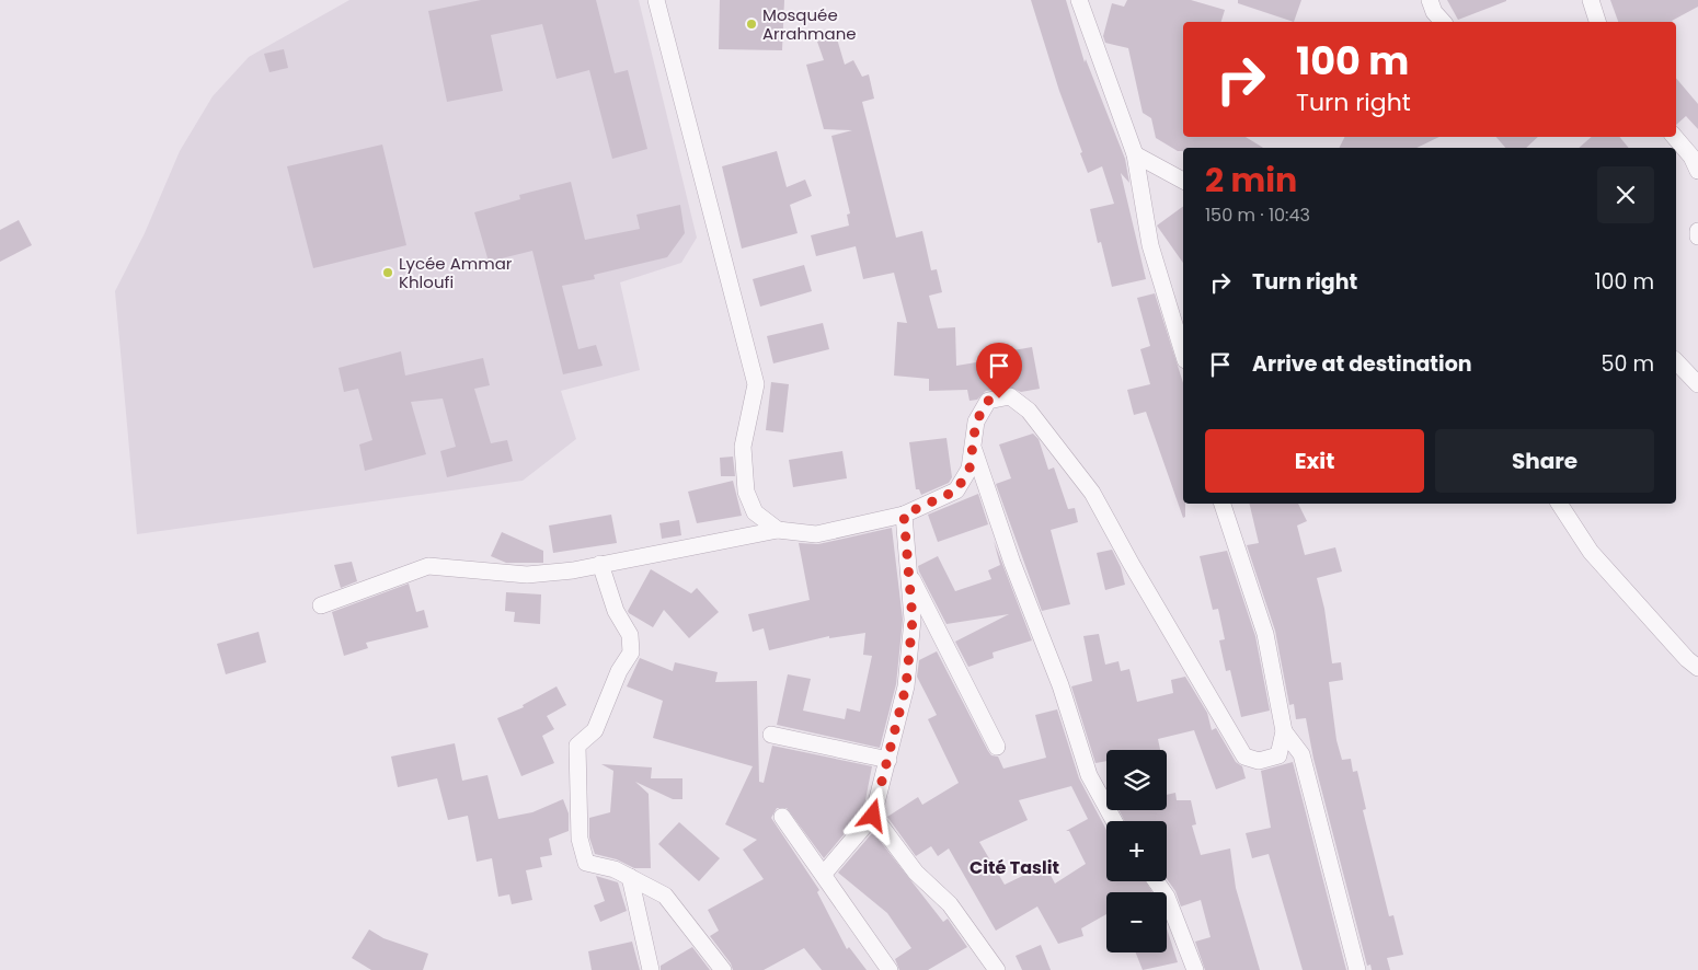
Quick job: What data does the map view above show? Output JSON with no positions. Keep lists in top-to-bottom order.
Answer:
{
  "districts": ["Cité Taslit"],
  "places": ["Mosquée Arrahmane", "Lycée Ammar Khloufi"],
  "page": {
    "turn": ["100 m", "Turn right"],
    "heading": ["2 min", "150 m · 10:43"],
    "list": [
      {
        "name": "Turn right",
        "value": "100 m"
      },
      {
        "name": "Arrive at destination",
        "value": "50 m"
      }
    ],
    "buttons": ["Exit", "Share"],
    "map_buttons": ["+", "−"]
  }
}
